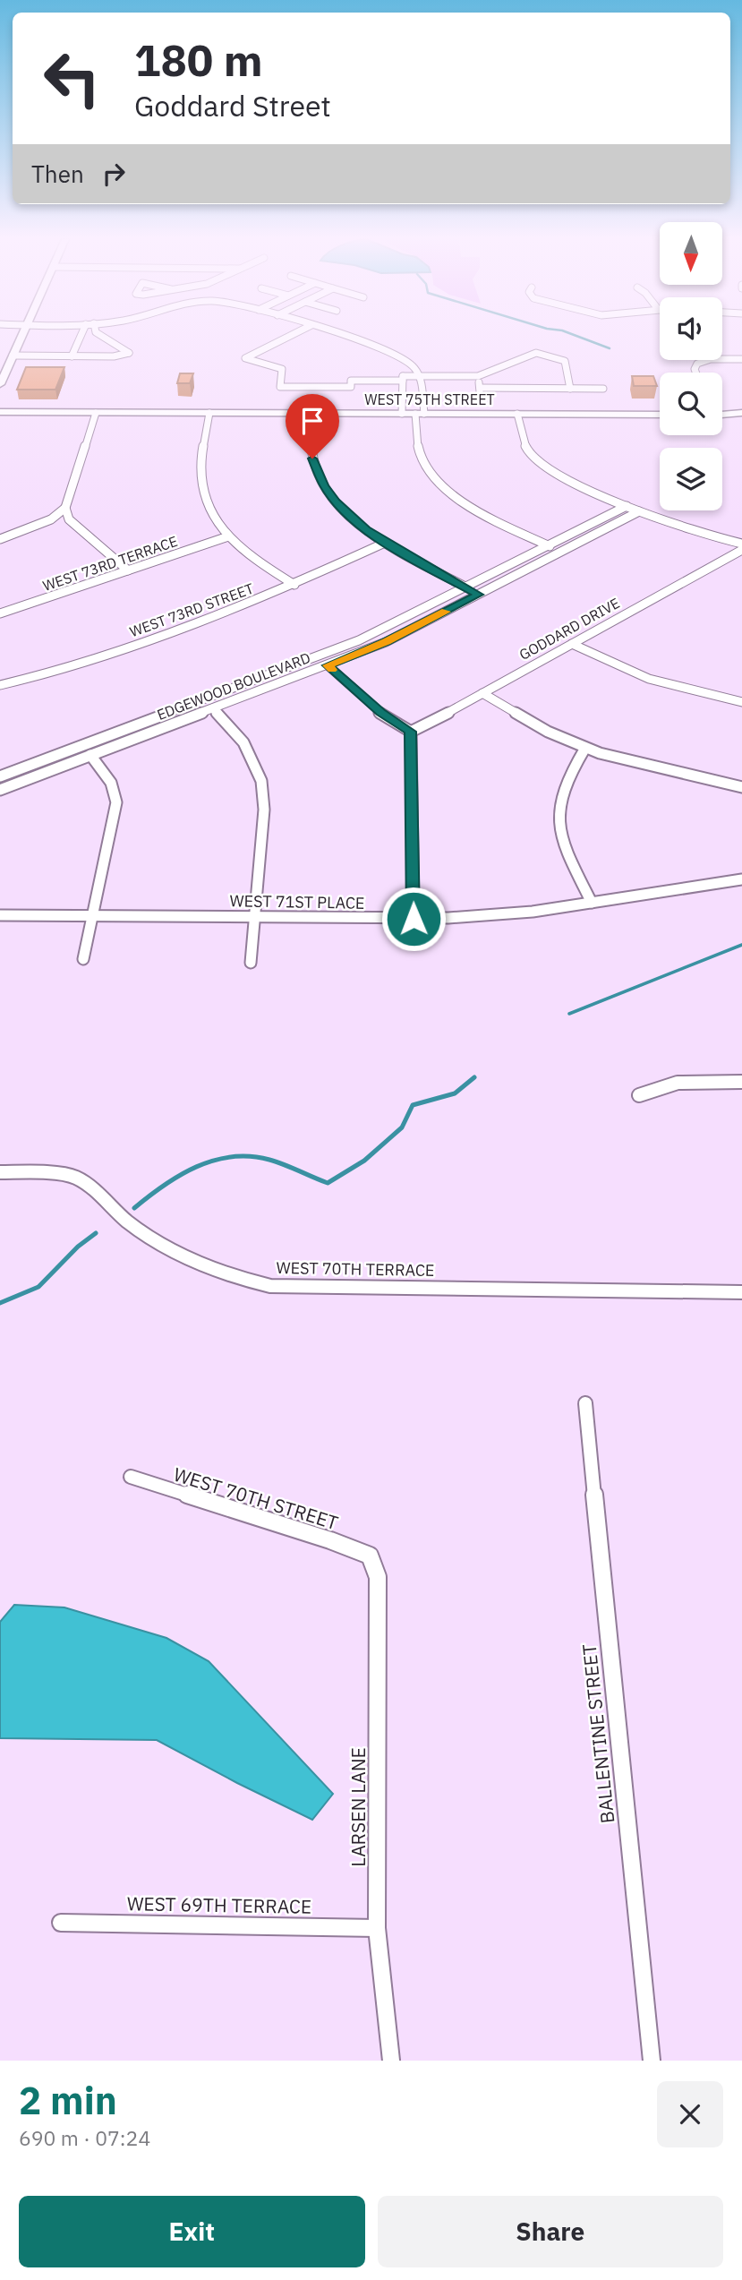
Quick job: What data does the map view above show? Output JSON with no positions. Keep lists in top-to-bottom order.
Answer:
{
  "streets": {
    "main road": ["WEST 75TH STREET"],
    "street": [
      "WEST 73RD TERRACE",
      "WEST 73RD STREET",
      "GODDARD DRIVE",
      "EDGEWOOD BOULEVARD",
      "WEST 71ST PLACE",
      "WEST 70TH TERRACE",
      "WEST 70TH STREET",
      "BALLENTINE STREET",
      "LARSEN LANE",
      "WEST 69TH TERRACE"
    ]
  },
  "crossings": [
    ["WEST 70TH STREET", "LARSEN LANE"],
    ["LARSEN LANE", "WEST 69TH TERRACE"]
  ],
  "north": "bottom",
  "page": {
    "turn": ["180 m", "Goddard Street"],
    "then": "Then",
    "heading": ["2 min", "690 m · 07:24"],
    "buttons": ["Exit", "Share"]
  }
}
